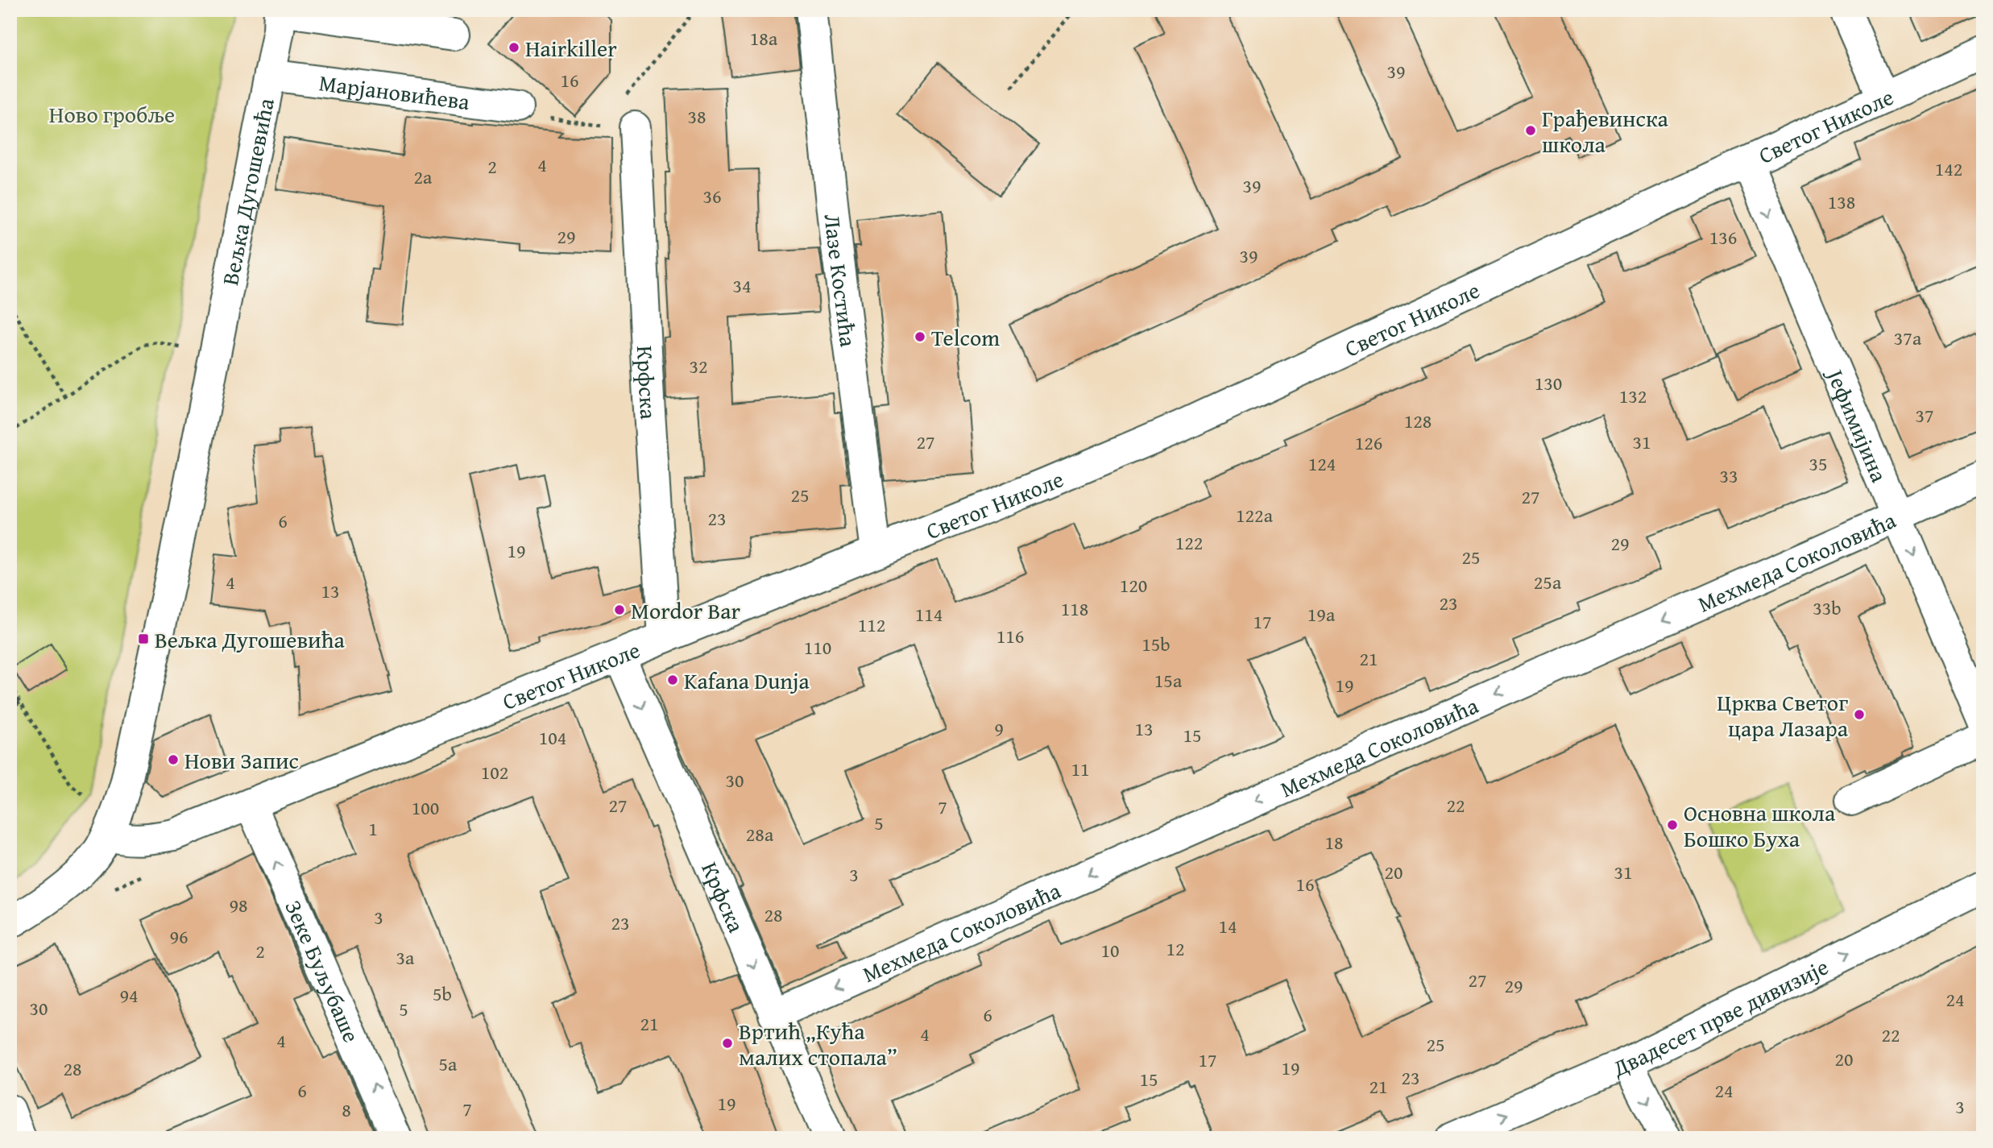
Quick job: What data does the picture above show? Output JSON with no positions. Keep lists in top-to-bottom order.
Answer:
{
  "streets": {
    "street": [
      "Марјановићева",
      "Светог Николе",
      "Вељка Дугошевића",
      "Лазе Костића",
      "Крфска",
      "Јефимијина",
      "Мехмеда Соколовића",
      "Зеке Буљубаше",
      "Двадесет прве дивизије"
    ]
  },
  "crossings": [
    ["Марјановићева", "Вељка Дугошевића"],
    ["Светог Николе", "Вељка Дугошевића"],
    ["Светог Николе", "Лазе Костића"],
    ["Светог Николе", "Крфска"],
    ["Светог Николе", "Јефимијина"],
    ["Светог Николе", "Зеке Буљубаше"],
    ["Крфска", "Мехмеда Соколовића"],
    ["Јефимијина", "Мехмеда Соколовића"]
  ],
  "one_way": [
    "Крфска",
    "Јефимијина",
    "Мехмеда Соколовића",
    "Зеке Буљубаше",
    "Двадесет прве дивизије"
  ],
  "parks": ["Ново гробље"],
  "places": {
    "other": [
      "Hairkiller",
      "Грађевинска школа",
      "Telcom",
      "Mordor Bar",
      "Kafana Dunja",
      "Црква Светог цара Лазара",
      "Нови Запис",
      "Основна школа Бошко Буха",
      "Вртић „Кућа малих стопала”"
    ],
    "transit": ["Вељка Дугошевића"]
  },
  "house_numbers": [
    "18a",
    "39",
    "16",
    "38",
    "4",
    "2",
    "142",
    "2a",
    "39",
    "36",
    "138",
    "29",
    "136",
    "39",
    "34",
    "37a",
    "32",
    "130",
    "132",
    "37",
    "128",
    "27",
    "31",
    "126",
    "124",
    "35",
    "33",
    "25",
    "27",
    "122a",
    "23",
    "6",
    "122",
    "29",
    "19",
    "25",
    "4",
    "25a",
    "120",
    "13",
    "23",
    "33b",
    "118",
    "114",
    "19a",
    "17",
    "112",
    "116",
    "15b",
    "110",
    "21",
    "15a",
    "19",
    "9",
    "13",
    "15",
    "104",
    "11",
    "102",
    "30",
    "27",
    "22",
    "7",
    "100",
    "5",
    "1",
    "28a",
    "18",
    "20",
    "31",
    "3",
    "16",
    "98",
    "28",
    "3",
    "23",
    "14",
    "96",
    "12",
    "10",
    "2",
    "3a",
    "27",
    "29",
    "5b",
    "94",
    "24",
    "30",
    "5",
    "6",
    "21",
    "4",
    "22",
    "4",
    "25",
    "20",
    "17",
    "5a",
    "19",
    "28",
    "23",
    "15",
    "21",
    "6",
    "24",
    "19",
    "3",
    "7",
    "8"
  ]
}
